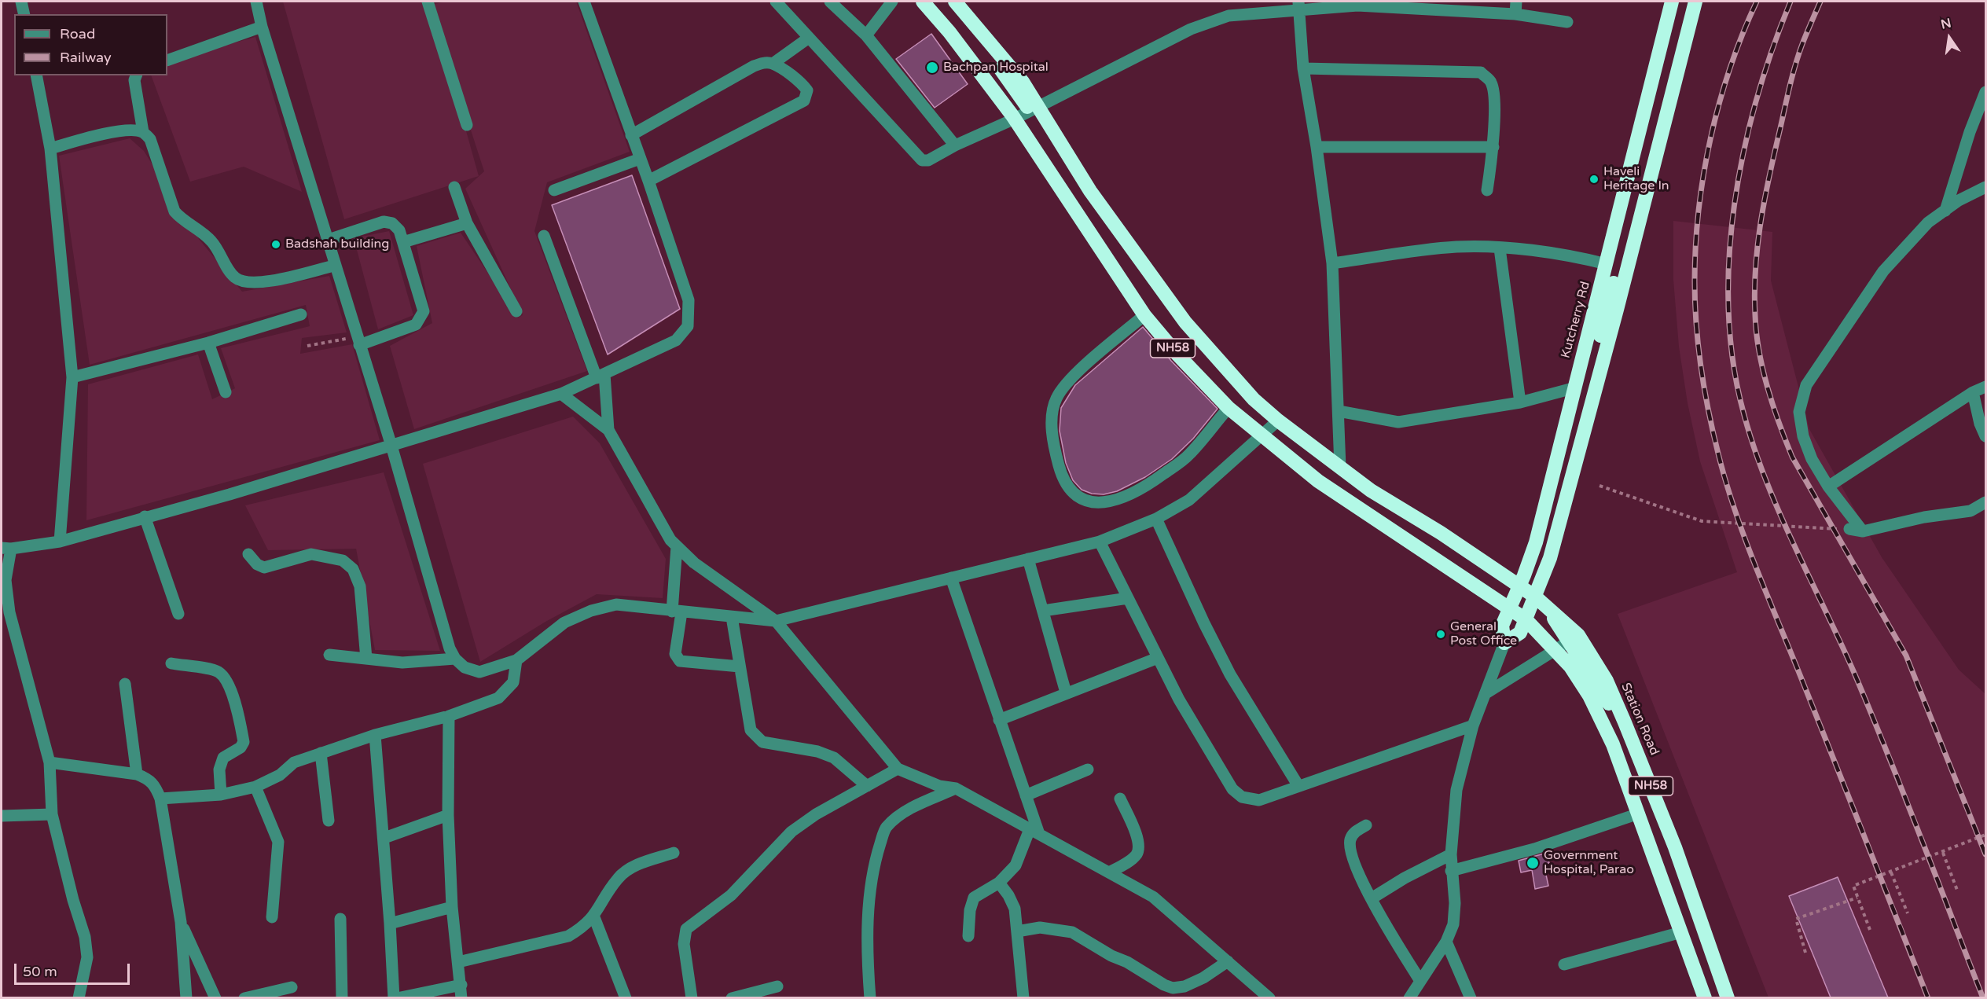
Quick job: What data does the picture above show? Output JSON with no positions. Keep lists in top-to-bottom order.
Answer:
{
  "streets": {
    "highway": ["Kutcherry Rd", "NH58", "Station Road"]
  },
  "crossings": [
    ["Kutcherry Rd", "NH58"],
    ["Kutcherry Rd", "Station Road"],
    ["NH58", "Station Road"]
  ],
  "places": [
    "Bachpan Hospital",
    "Haveli Heritage In",
    "Badshah building",
    "General Post Office",
    "Government Hospital, Parao"
  ],
  "legend": ["Road", "Railway"],
  "scale_bar": "50 m",
  "north": "top"
}
